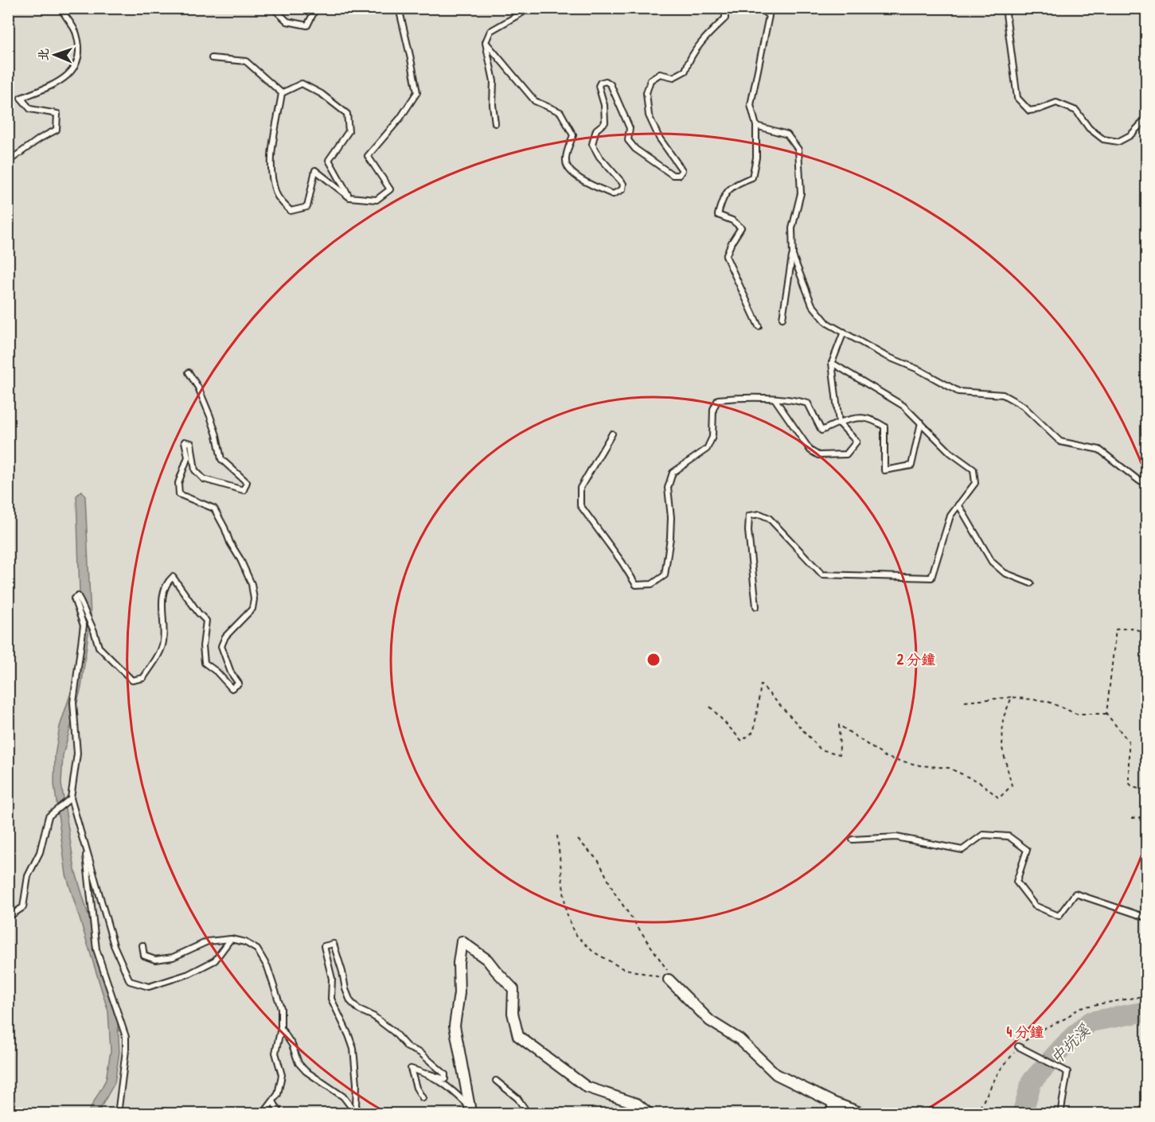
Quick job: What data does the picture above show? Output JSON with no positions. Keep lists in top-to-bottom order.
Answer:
{
  "water": ["中坑溪"],
  "north": "left",
  "rings": ["2 分鐘", "4 分鐘"]
}
